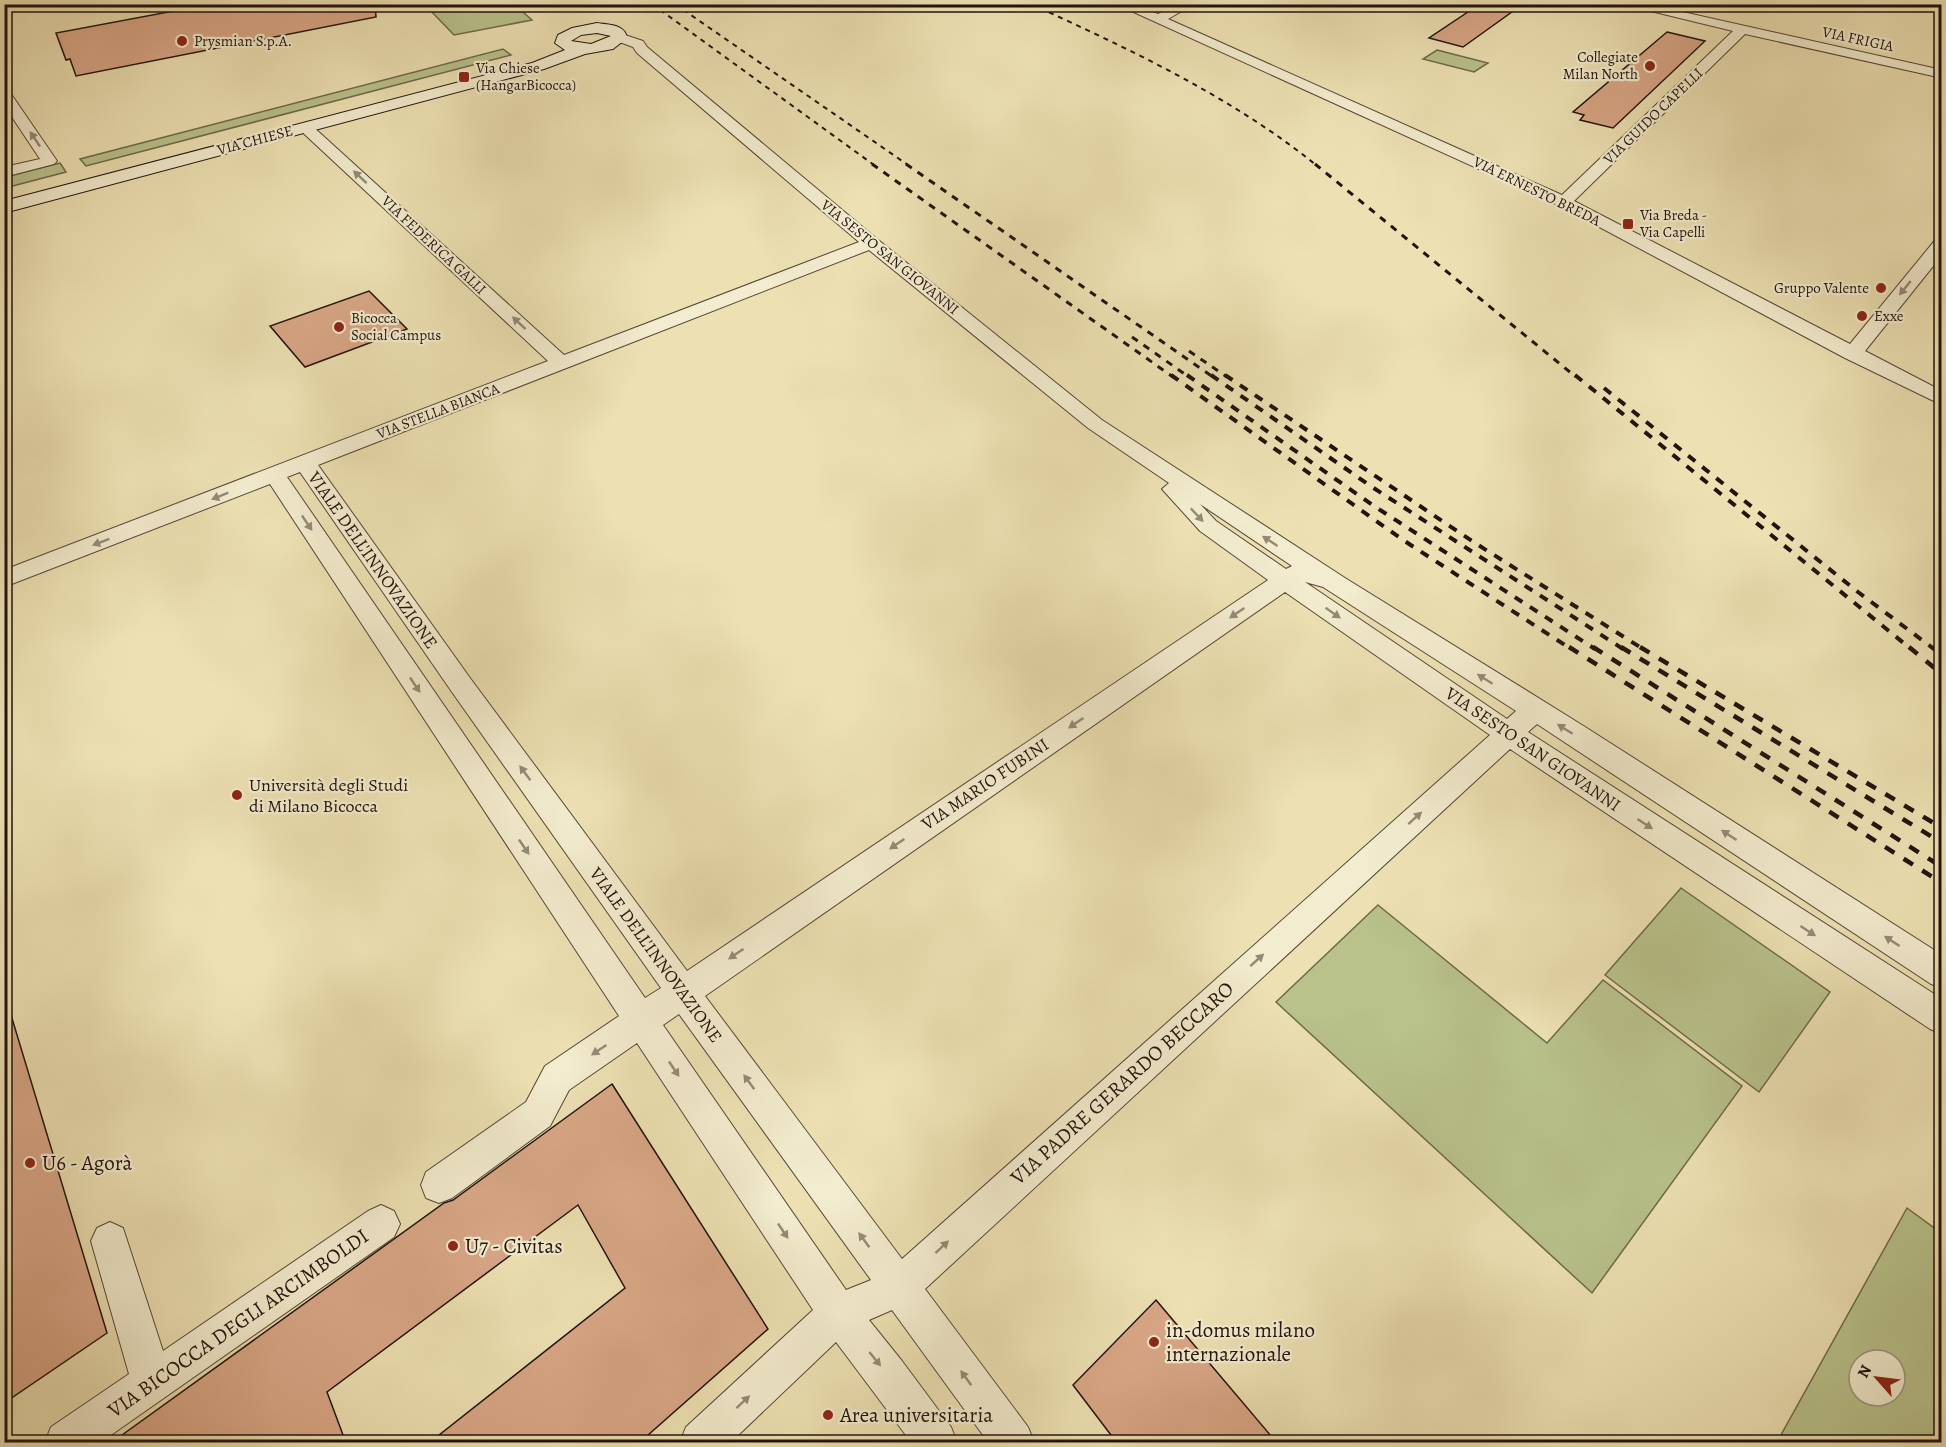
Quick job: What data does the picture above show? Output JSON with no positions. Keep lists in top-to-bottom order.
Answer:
{
  "streets": {
    "street": [
      "VIA FRIGIA",
      "VIA GUIDO CAPELLI",
      "VIA CHIESE",
      "VIA ERNESTO BREDA",
      "VIA FEDERICA GALLI",
      "VIA SESTO SAN GIOVANNI",
      "VIA STELLA BIANCA",
      "VIALE DELL'INNOVAZIONE",
      "VIA MARIO FUBINI",
      "VIA PADRE GERARDO BECCARO",
      "VIA BICOCCA DEGLI ARCIMBOLDI"
    ]
  },
  "crossings": [
    ["VIA FRIGIA", "VIA GUIDO CAPELLI"],
    ["VIA GUIDO CAPELLI", "VIA ERNESTO BREDA"],
    ["VIA CHIESE", "VIA FEDERICA GALLI"],
    ["VIA CHIESE", "VIA SESTO SAN GIOVANNI"],
    ["VIA FEDERICA GALLI", "VIA STELLA BIANCA"],
    ["VIA SESTO SAN GIOVANNI", "VIA STELLA BIANCA"],
    ["VIA SESTO SAN GIOVANNI", "VIA MARIO FUBINI"],
    ["VIA SESTO SAN GIOVANNI", "VIA PADRE GERARDO BECCARO"],
    ["VIA STELLA BIANCA", "VIALE DELL'INNOVAZIONE"],
    ["VIALE DELL'INNOVAZIONE", "VIA MARIO FUBINI"],
    ["VIALE DELL'INNOVAZIONE", "VIA PADRE GERARDO BECCARO"]
  ],
  "one_way": ["VIA FEDERICA GALLI", "VIA MARIO FUBINI", "VIA PADRE GERARDO BECCARO"],
  "places": {
    "other": [
      "Prysmian S.p.A.",
      "Collegiate Milan North",
      "Gruppo Valente",
      "Exxe",
      "Bicocca Social Campus",
      "Università degli Studi di Milano Bicocca",
      "U6 - Agorà",
      "U7 - Civitas",
      "in-domus milano internazionale",
      "Area universitaria"
    ],
    "transit": ["Via Chiese (HangarBicocca)", "Via Breda - Via Capelli"]
  },
  "north": "top left"
}
